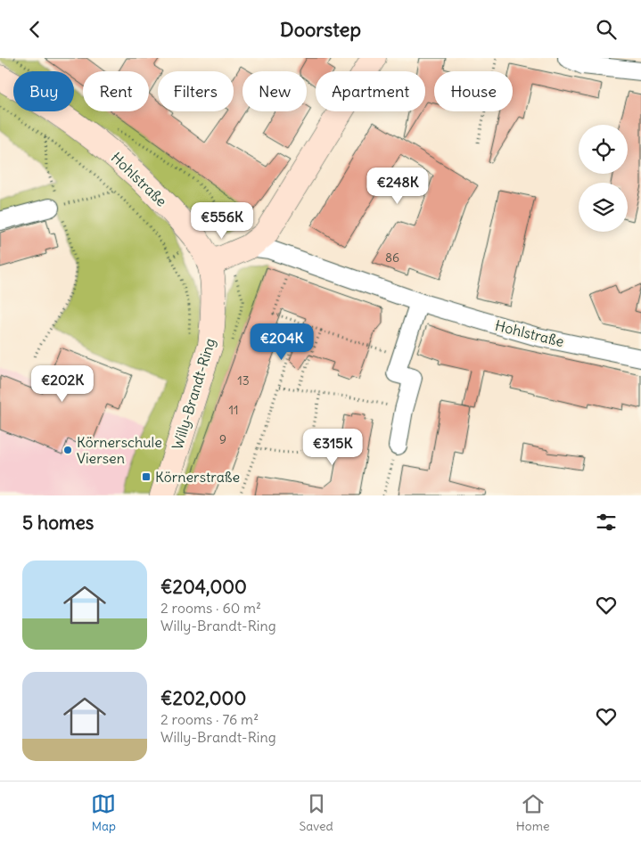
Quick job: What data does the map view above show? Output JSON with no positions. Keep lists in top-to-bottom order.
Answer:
{
  "streets": {
    "main road": ["Hohlstraße", "Willy-Brandt-Ring"]
  },
  "crossings": [
    ["Hohlstraße", "Willy-Brandt-Ring"]
  ],
  "places": {
    "other": ["Körnerschule Viersen"],
    "transit": ["Körnerstraße"]
  },
  "house_numbers": [
    "86",
    "13",
    "11",
    "9"
  ],
  "page": {
    "header": "Doorstep",
    "chip": [
      "Buy",
      "Rent",
      "Filters",
      "New",
      "Apartment",
      "House"
    ],
    "price": [
      "€248K",
      "€556K",
      "€204K",
      "€202K",
      "€315K"
    ],
    "heading": "5 homes",
    "list": [
      {
        "name": "€204,000",
        "note": "2 rooms · 60 m² · Willy-Brandt-Ring"
      },
      {
        "name": "€202,000",
        "note": "2 rooms · 76 m² · Willy-Brandt-Ring"
      }
    ],
    "tabs": ["Map", "Saved", "Home"]
  }
}
